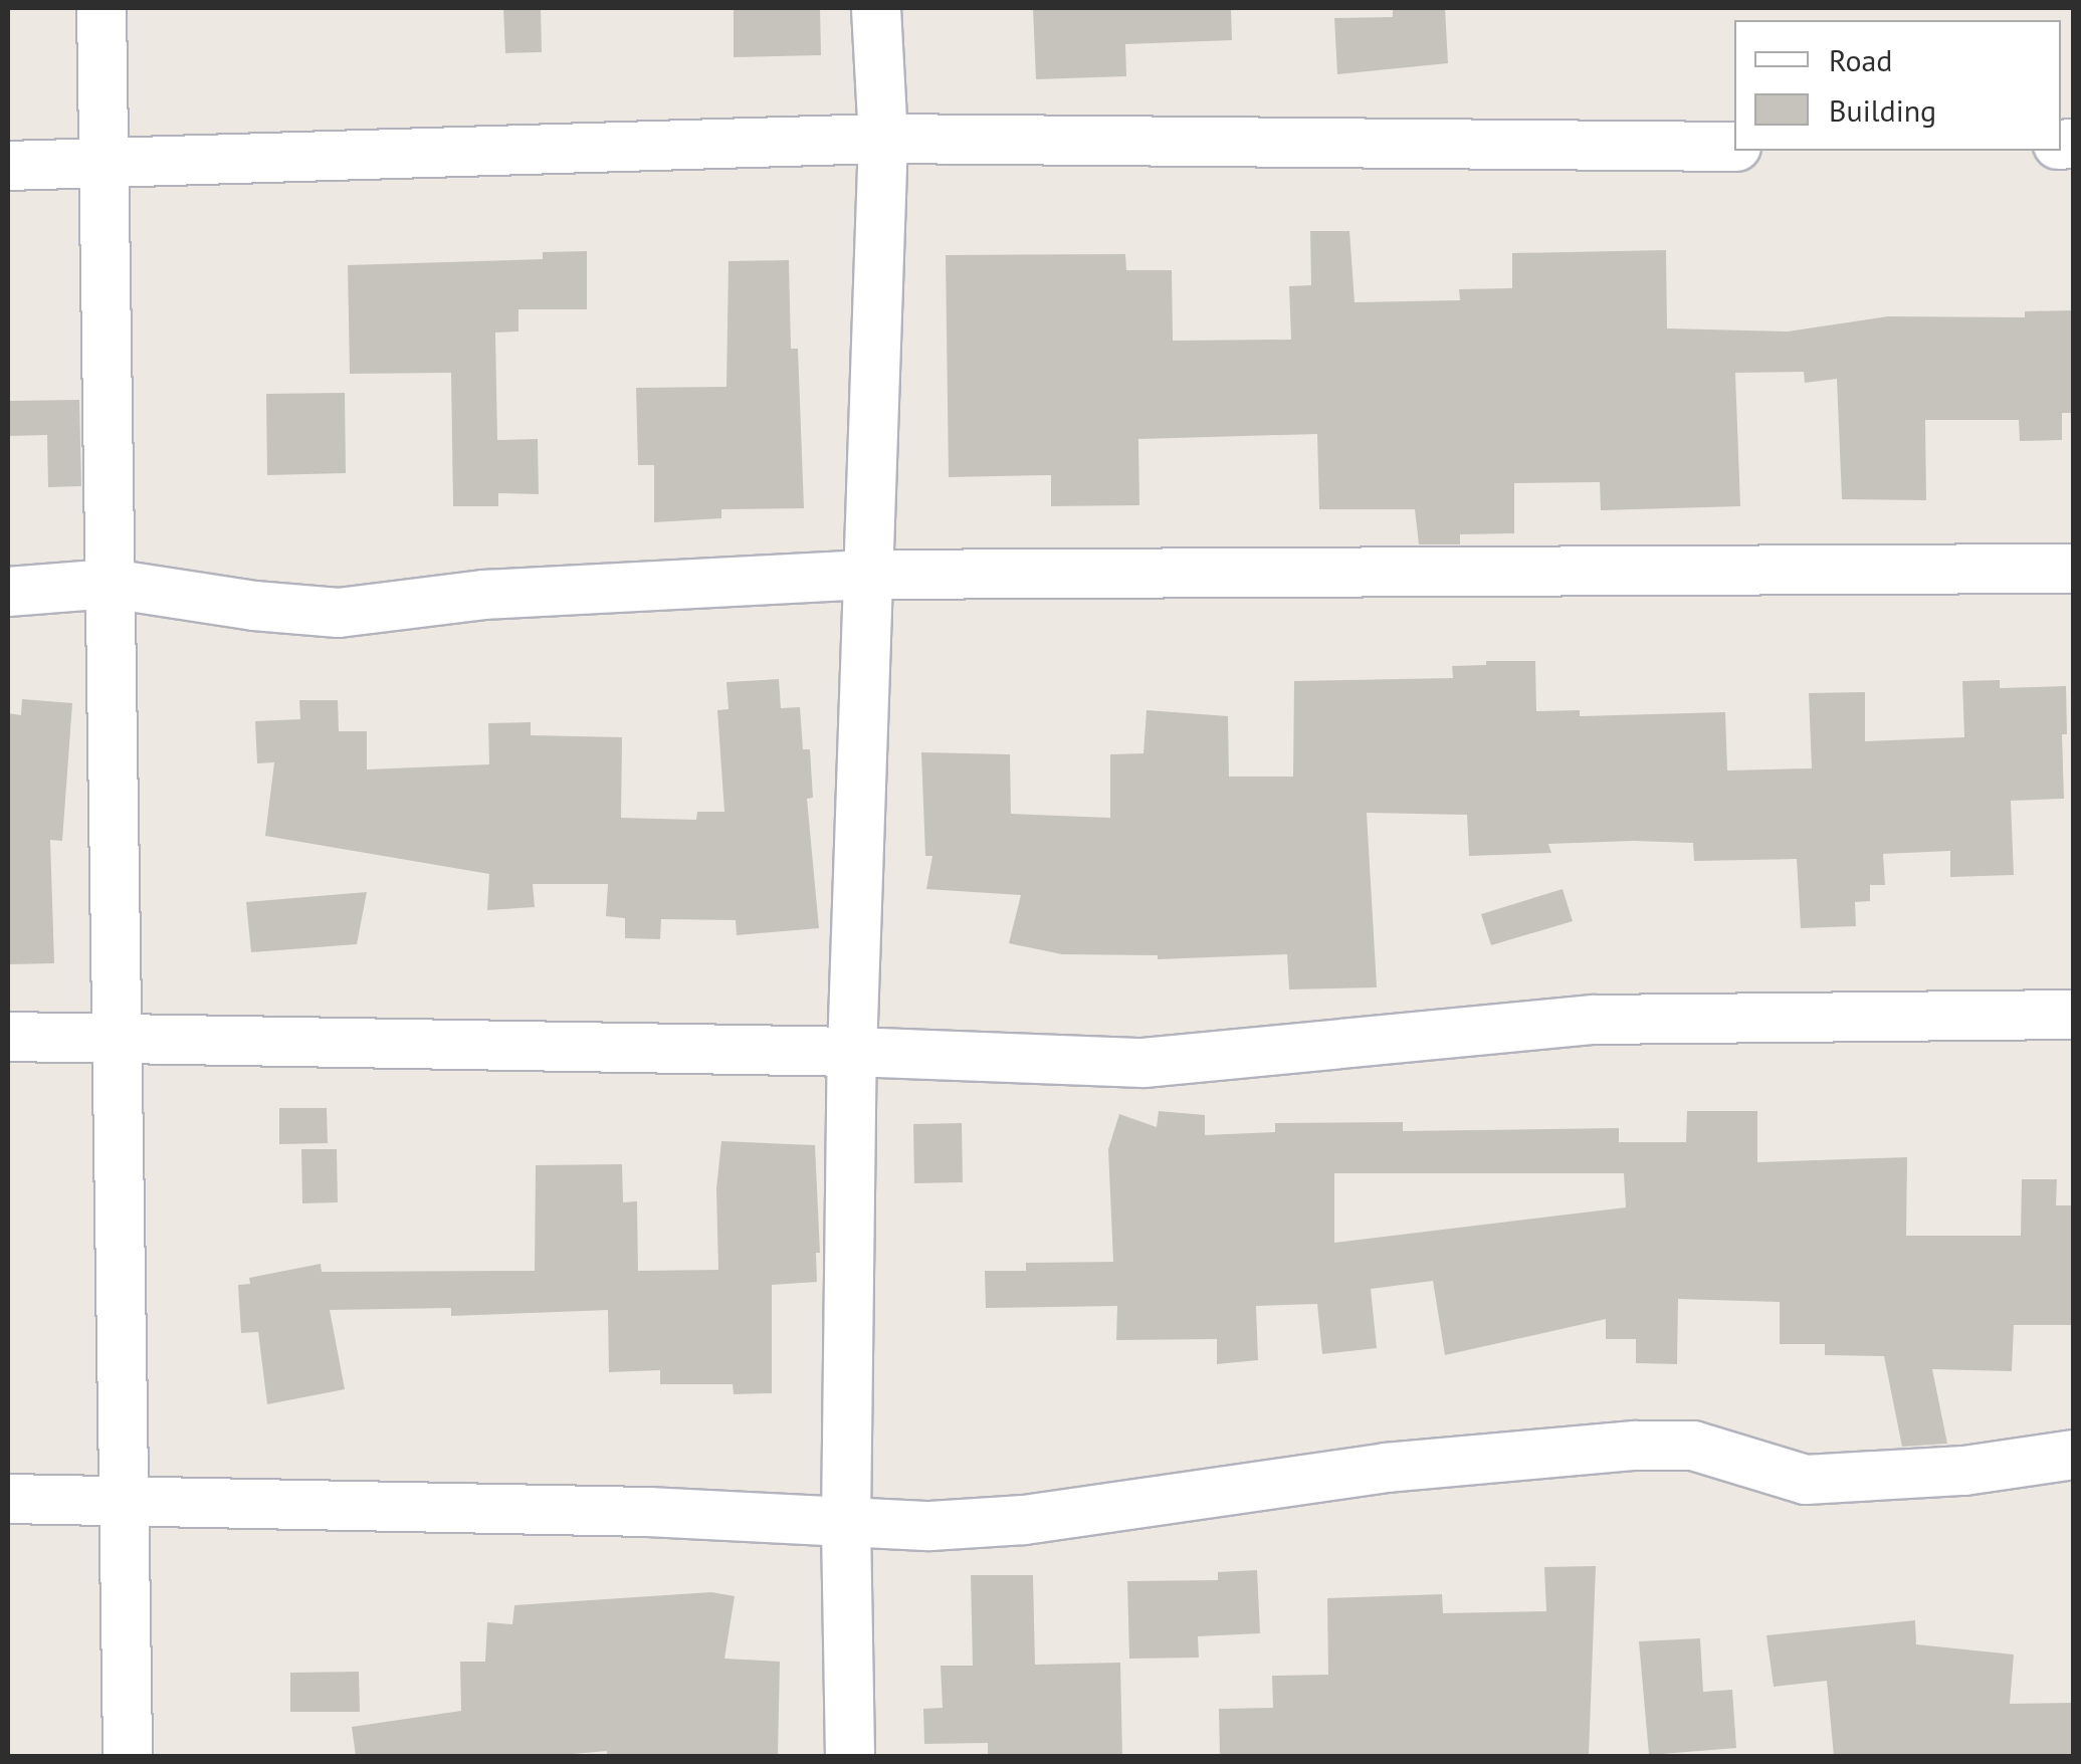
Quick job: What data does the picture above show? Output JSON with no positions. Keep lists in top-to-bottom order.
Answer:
{
  "legend": ["Road", "Building"]
}
